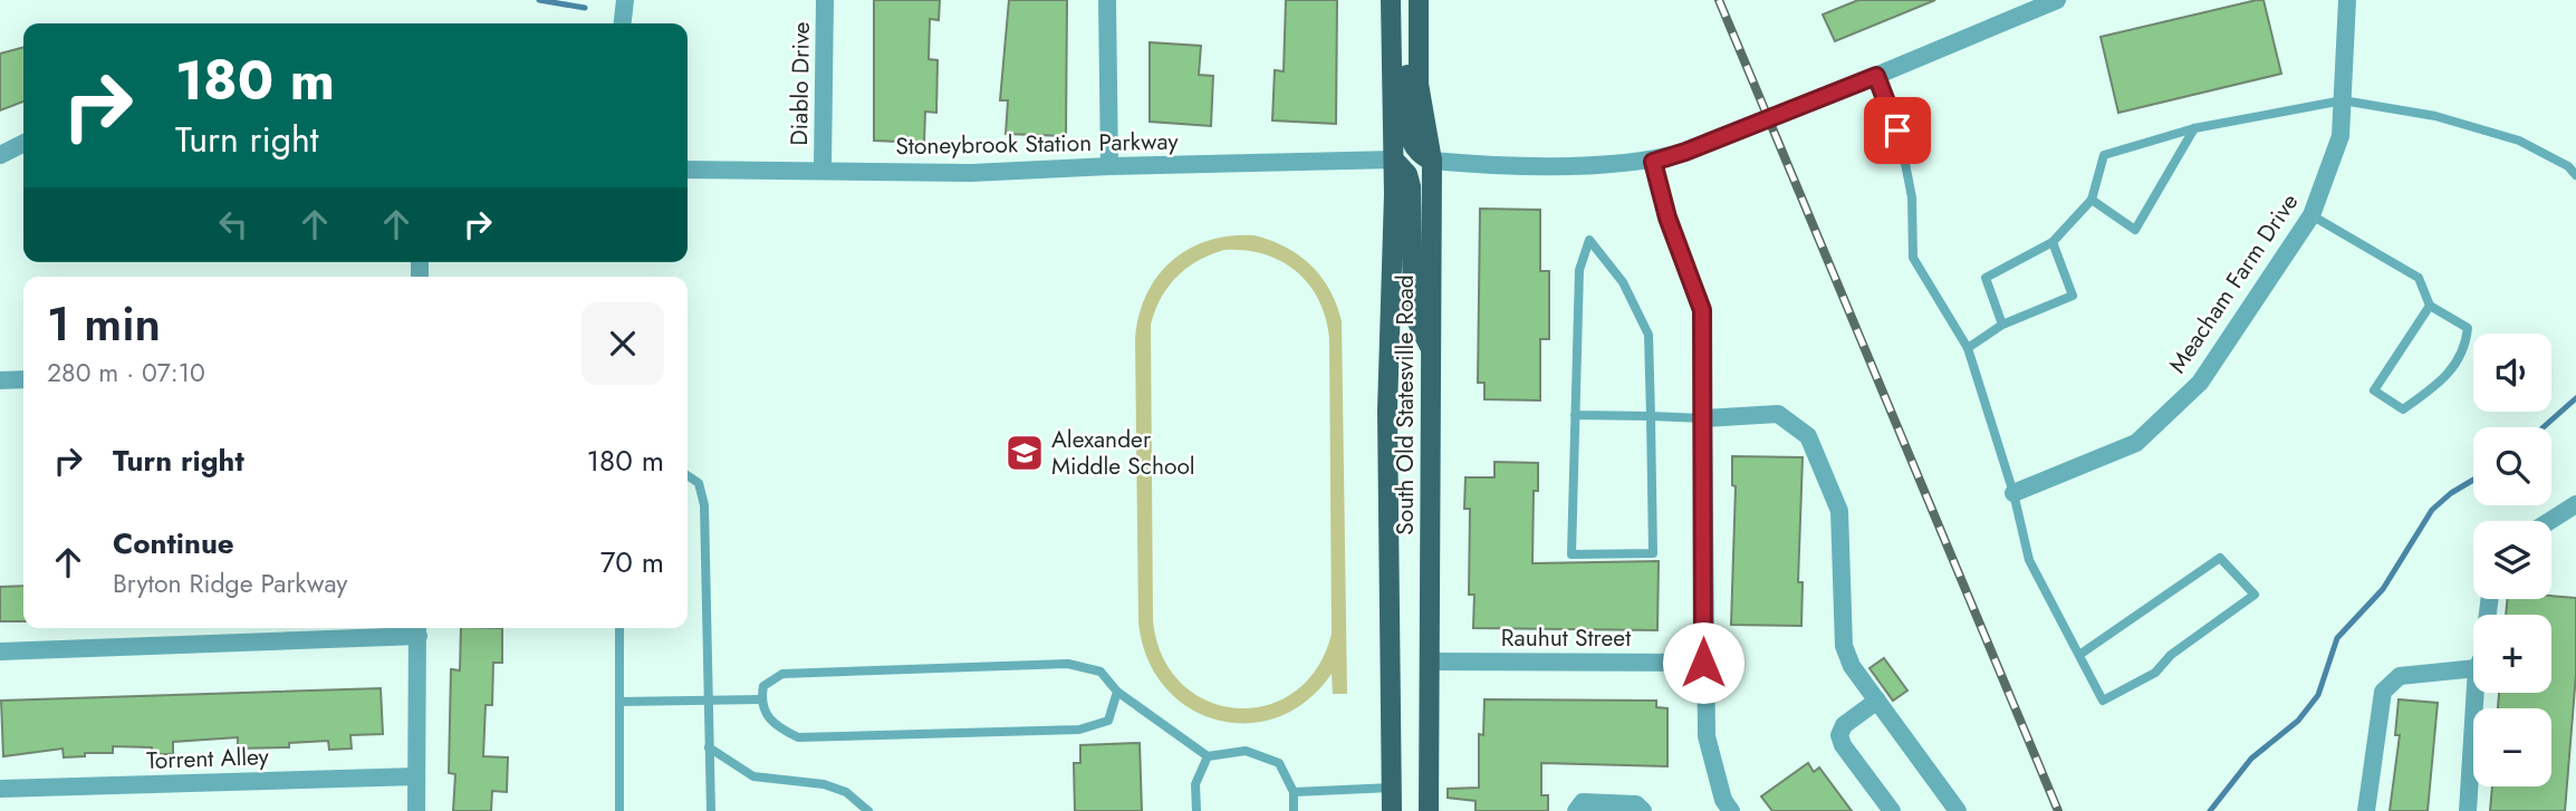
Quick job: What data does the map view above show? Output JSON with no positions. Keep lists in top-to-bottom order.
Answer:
{
  "streets": {
    "main road": ["South Old Statesville Road"],
    "street": [
      "Diablo Drive",
      "Stoneybrook Station Parkway",
      "Meacham Farm Drive",
      "Rauhut Street",
      "Torrent Alley"
    ]
  },
  "crossings": [
    ["Diablo Drive", "Stoneybrook Station Parkway"],
    ["Stoneybrook Station Parkway", "South Old Statesville Road"],
    ["South Old Statesville Road", "Rauhut Street"]
  ],
  "places": {
    "school or university": ["Alexander Middle School"]
  },
  "page": {
    "turn": ["180 m", "Turn right"],
    "heading": ["1 min", "280 m · 07:10"],
    "map_buttons": ["+", "−"],
    "list": [
      {
        "name": "Turn right",
        "value": "180 m"
      },
      {
        "name": "Continue",
        "note": "Bryton Ridge Parkway",
        "value": "70 m"
      }
    ]
  }
}
